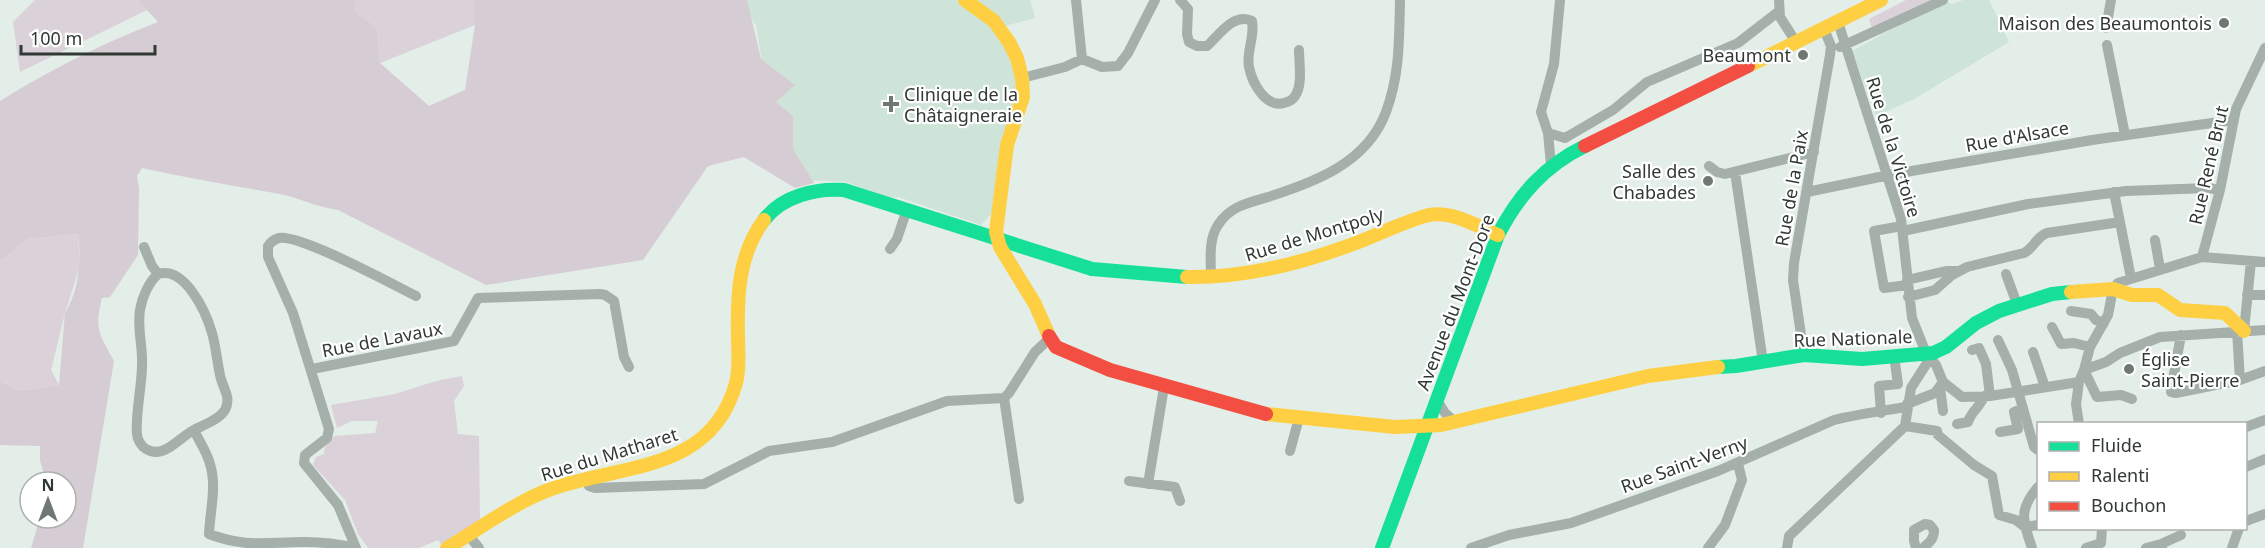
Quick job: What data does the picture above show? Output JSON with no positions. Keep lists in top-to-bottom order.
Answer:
{
  "streets": {
    "street": [
      "Rue d'Alsace",
      "Rue de la Victoire",
      "Rue René Brut",
      "Rue de la Paix",
      "Rue de Montpoly",
      "Avenue du Mont-Dore",
      "Rue Nationale",
      "Rue de Lavaux",
      "Rue du Matharet",
      "Rue Saint-Verny"
    ]
  },
  "crossings": [
    ["Rue d'Alsace", "Rue de la Victoire"],
    ["Rue d'Alsace", "Rue René Brut"],
    ["Rue d'Alsace", "Rue de la Paix"],
    ["Rue de la Victoire", "Avenue du Mont-Dore"],
    ["Rue de la Victoire", "Rue Nationale"],
    ["Rue de la Victoire", "Rue Saint-Verny"],
    ["Rue de la Paix", "Rue Nationale"],
    ["Rue de Montpoly", "Avenue du Mont-Dore"],
    ["Rue de Montpoly", "Rue du Matharet"],
    ["Avenue du Mont-Dore", "Rue Nationale"]
  ],
  "places": {
    "other": [
      "Maison des Beaumontois",
      "Beaumont",
      "Salle des Chabades",
      "Église Saint-Pierre"
    ],
    "health": ["Clinique de la Châtaigneraie"]
  },
  "legend": ["Fluide", "Ralenti", "Bouchon"],
  "scale_bar": "100 m",
  "north": "top"
}
